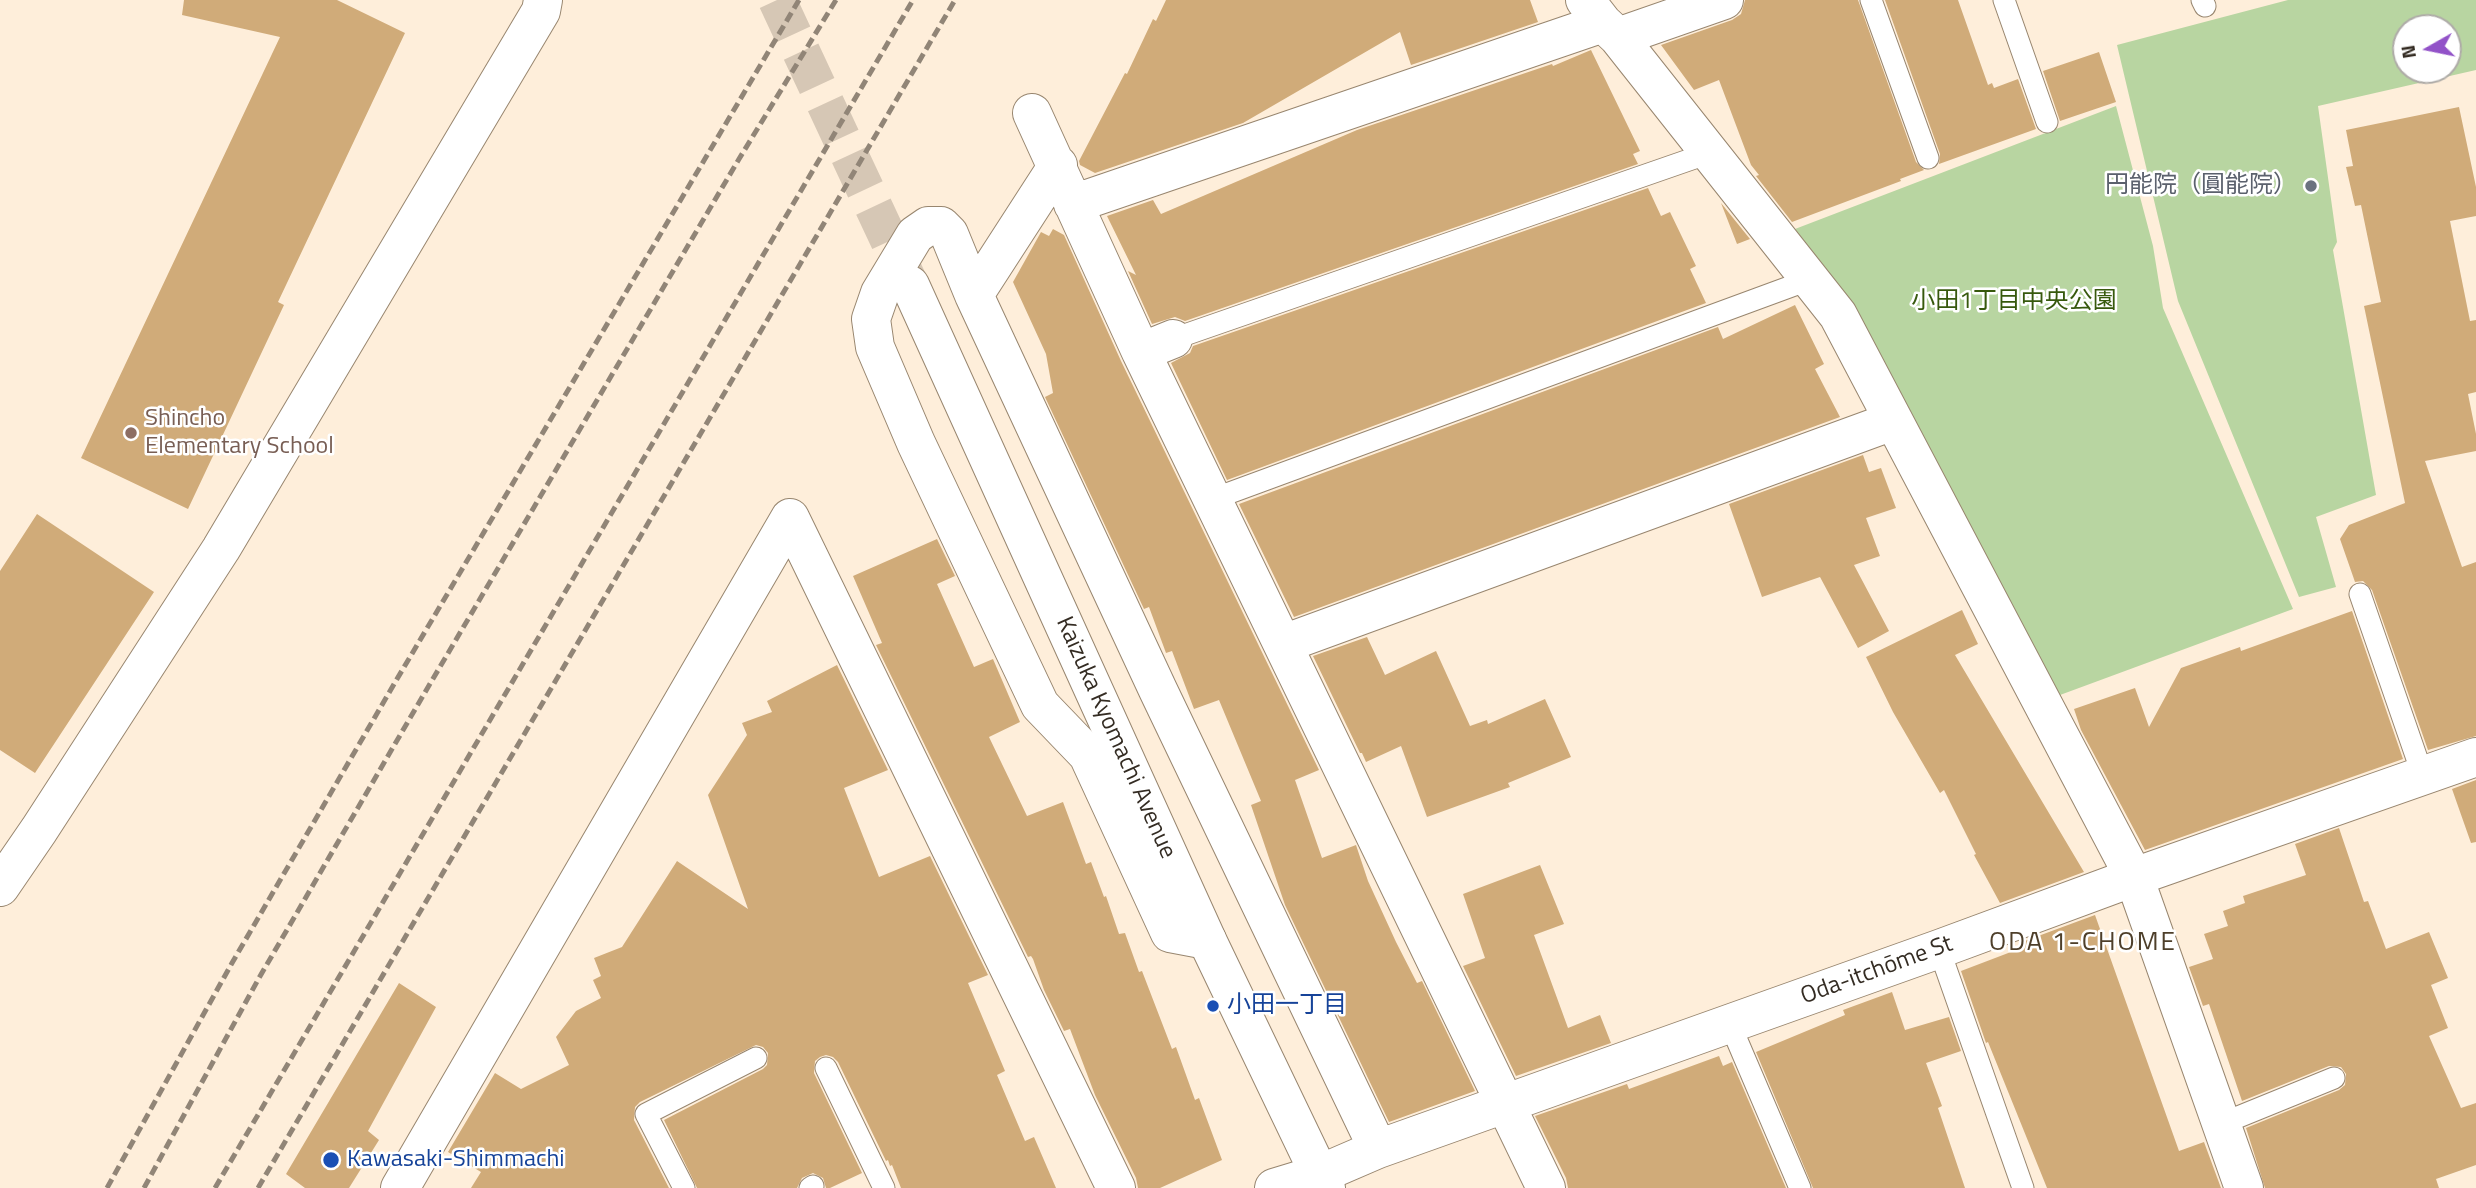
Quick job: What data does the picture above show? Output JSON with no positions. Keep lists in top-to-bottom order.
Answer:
{
  "streets": {
    "street": ["Kaizuka Kyomachi Avenue", "Oda-itchōme St"]
  },
  "crossings": [
    ["Kaizuka Kyomachi Avenue", "Oda-itchōme St"]
  ],
  "districts": ["ODA 1-CHOME"],
  "parks": ["小田1丁目中央公園"],
  "places": [
    "円能院（圓能院）",
    "Shincho Elementary School",
    "小田一丁目",
    "Kawasaki-Shimmachi"
  ],
  "north": "left"
}
